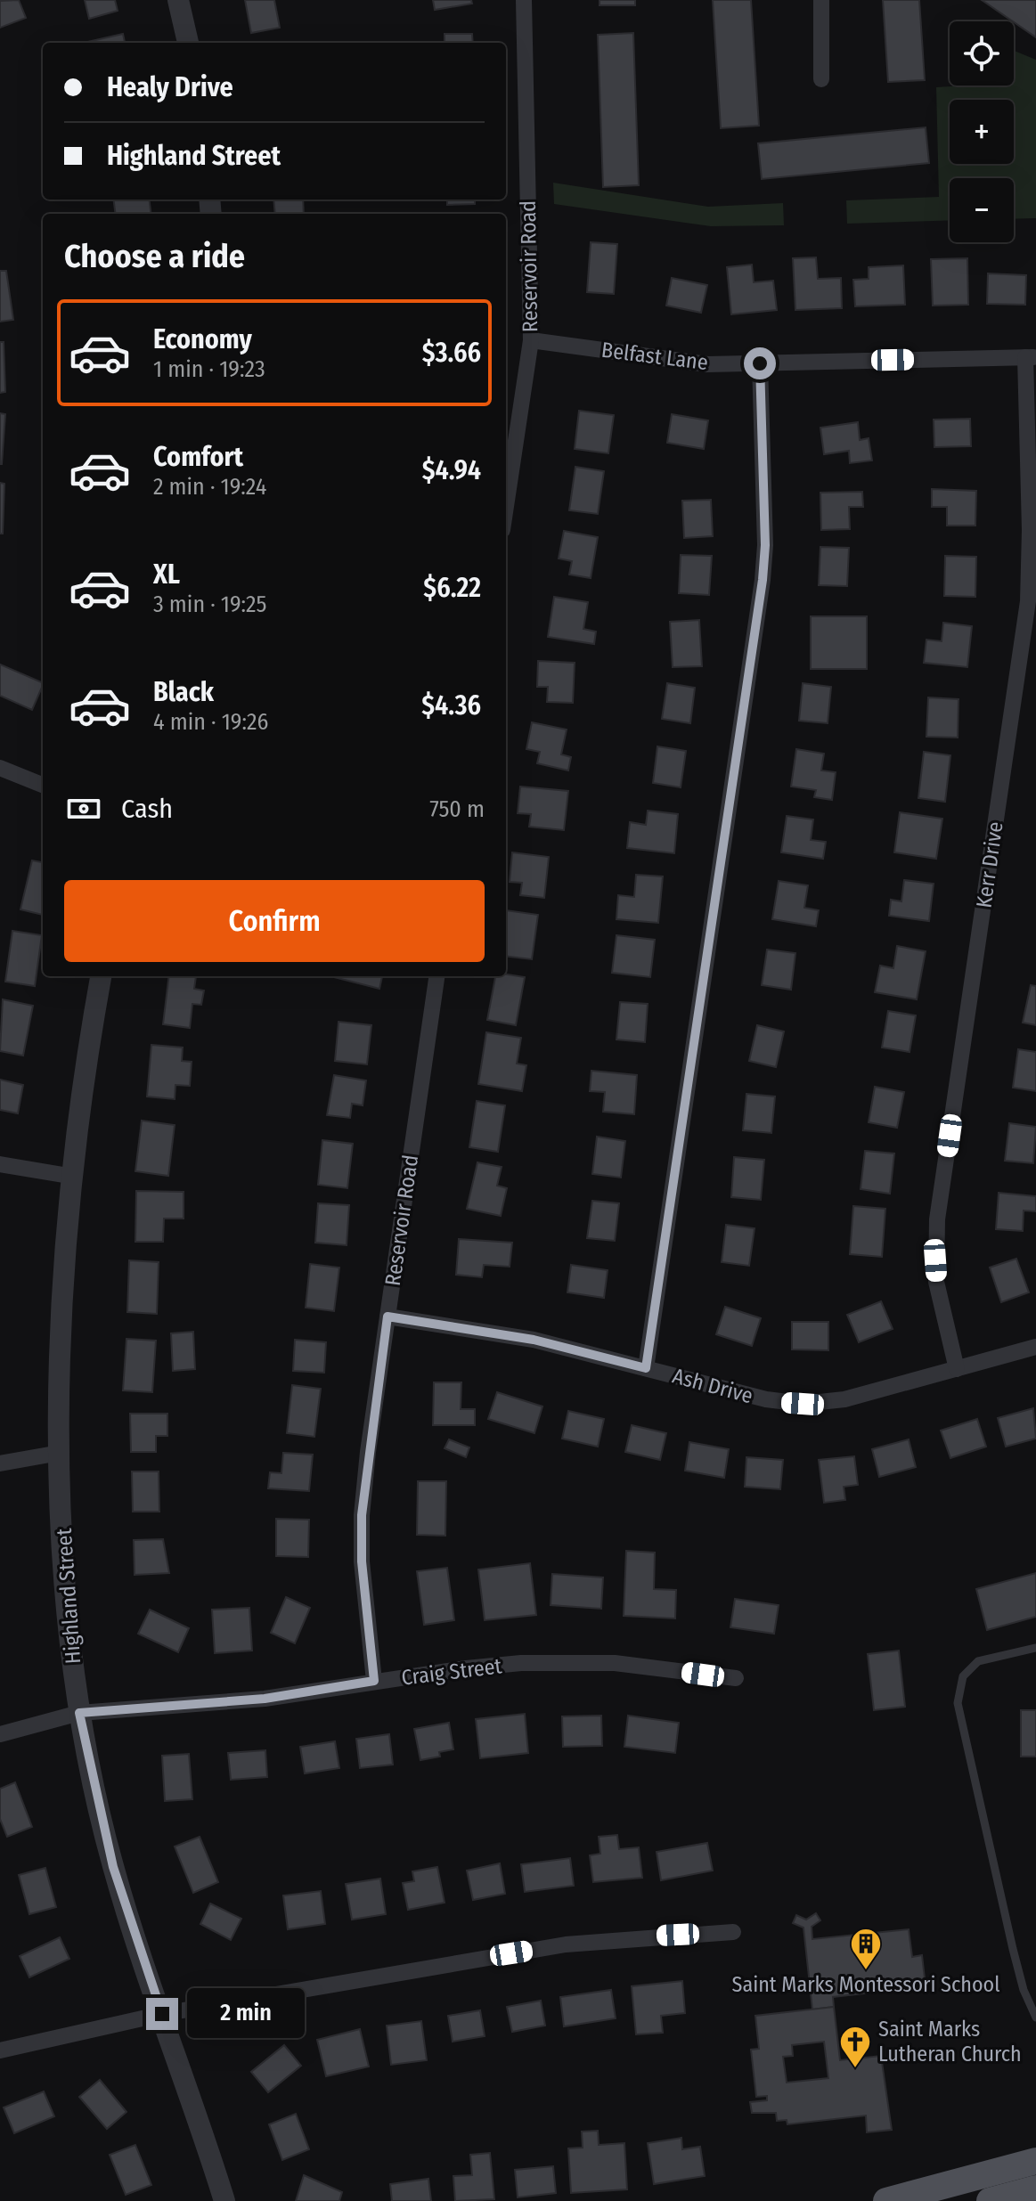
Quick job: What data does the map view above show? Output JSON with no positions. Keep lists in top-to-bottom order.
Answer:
{
  "streets": {
    "street": [
      "Reservoir Road",
      "Belfast Lane",
      "Kerr Drive",
      "Ash Drive",
      "Highland Street",
      "Craig Street"
    ]
  },
  "crossings": [
    ["Reservoir Road", "Belfast Lane"],
    ["Reservoir Road", "Ash Drive"],
    ["Reservoir Road", "Craig Street"],
    ["Belfast Lane", "Kerr Drive"],
    ["Kerr Drive", "Ash Drive"],
    ["Highland Street", "Craig Street"]
  ],
  "places": {
    "building": ["Saint Marks Montessori School"],
    "church": ["Saint Marks Lutheran Church"]
  },
  "page": {
    "map_buttons": ["+", "−"],
    "banner": ["Healy Drive", "Highland Street"],
    "heading": "Choose a ride",
    "list": [
      {
        "name": "Economy",
        "note": "1 min · 19:23",
        "value": "$3.66"
      },
      {
        "name": "Comfort",
        "note": "2 min · 19:24",
        "value": "$4.94"
      },
      {
        "name": "XL",
        "note": "3 min · 19:25",
        "value": "$6.22"
      },
      {
        "name": "Black",
        "note": "4 min · 19:26",
        "value": "$4.36"
      }
    ],
    "pay": ["Cash", "750 m"],
    "buttons": "Confirm",
    "bubble": "2 min"
  }
}
